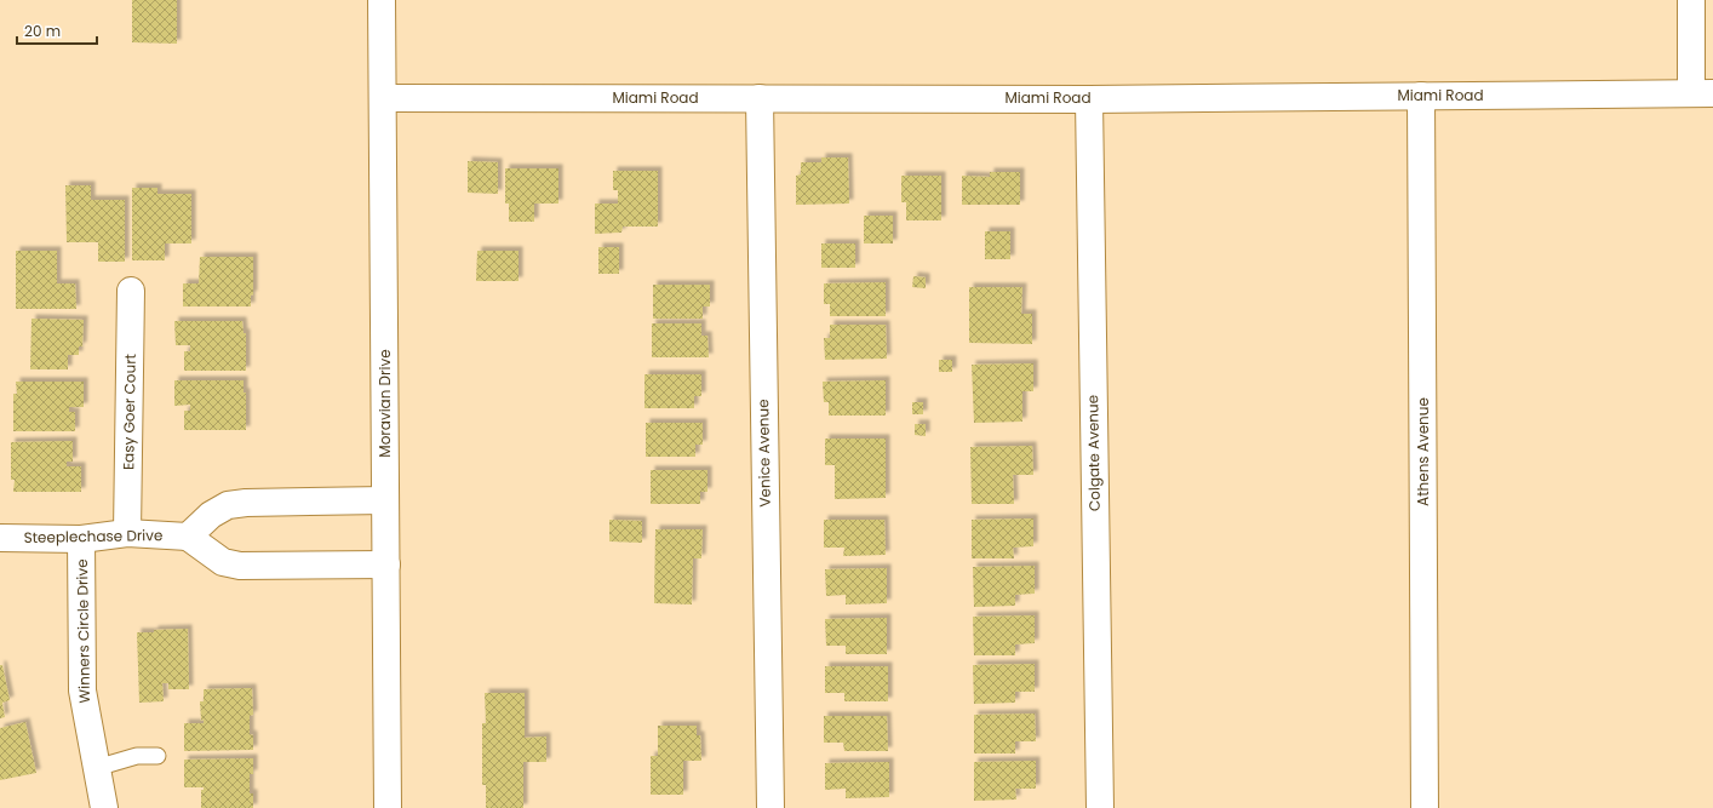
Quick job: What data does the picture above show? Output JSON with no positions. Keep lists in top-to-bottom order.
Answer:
{
  "streets": {
    "street": [
      "Miami Road",
      "Moravian Drive",
      "Easy Goer Court",
      "Athens Avenue",
      "Venice Avenue",
      "Colgate Avenue",
      "Steeplechase Drive",
      "Winners Circle Drive"
    ]
  },
  "crossings": [
    ["Miami Road", "Moravian Drive"],
    ["Miami Road", "Athens Avenue"],
    ["Miami Road", "Venice Avenue"],
    ["Miami Road", "Colgate Avenue"],
    ["Easy Goer Court", "Steeplechase Drive"],
    ["Steeplechase Drive", "Winners Circle Drive"]
  ],
  "scale_bar": "20 m"
}
